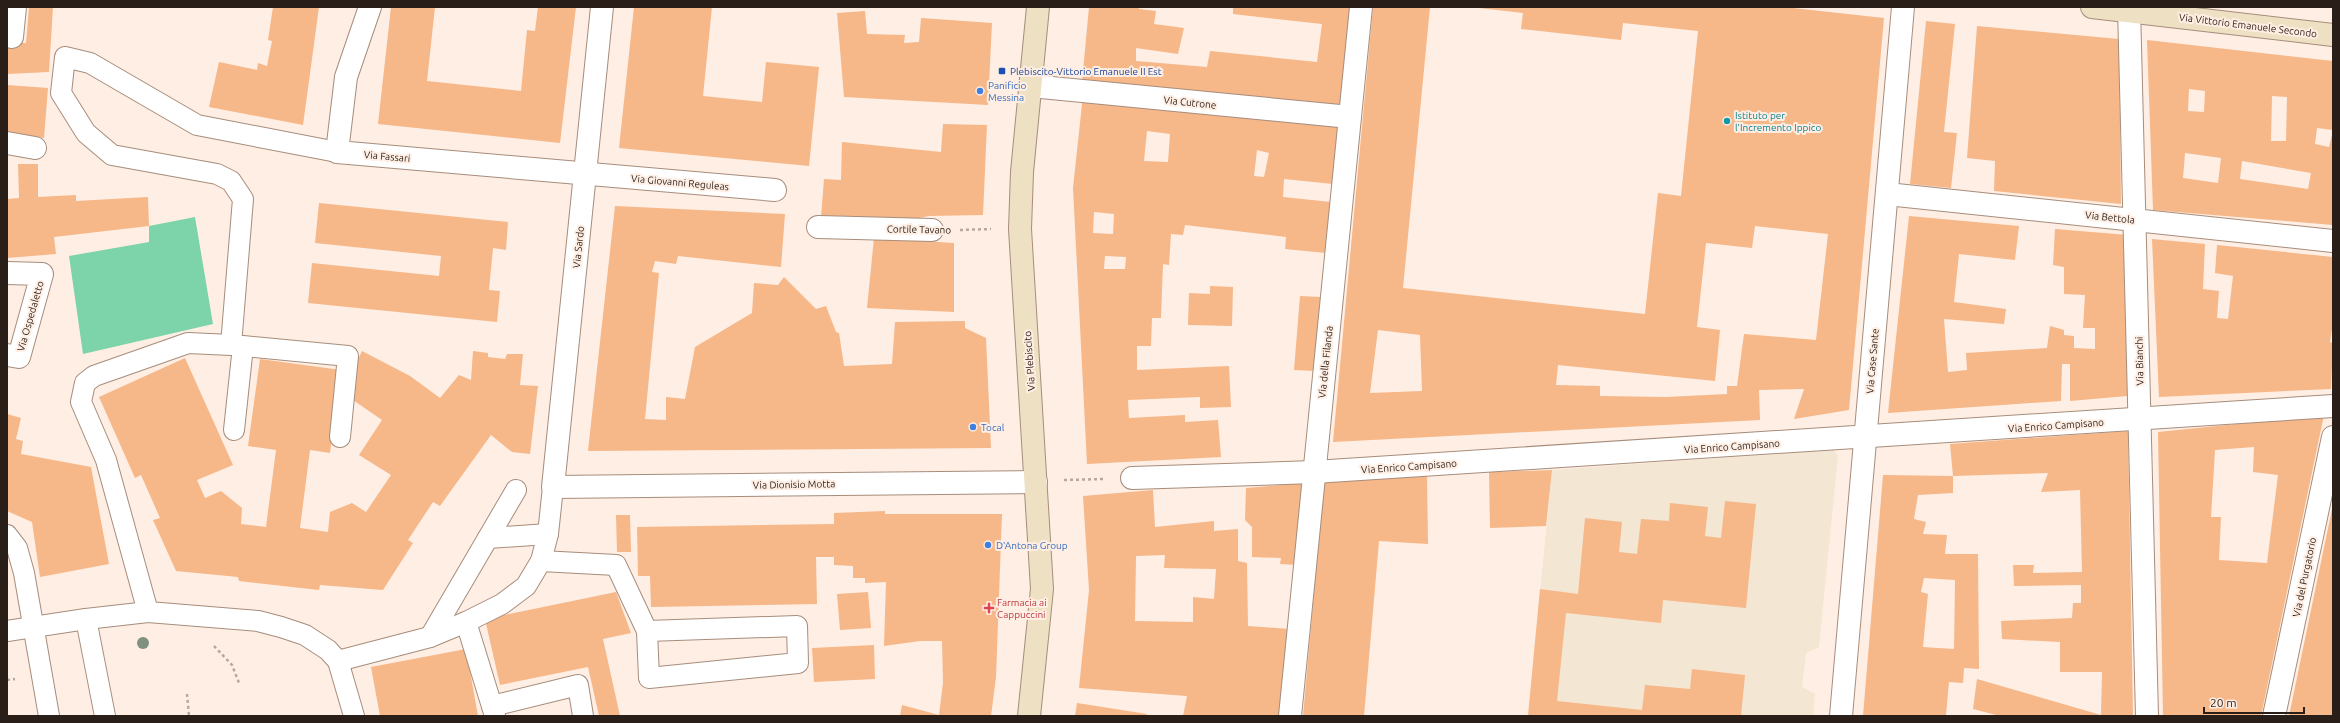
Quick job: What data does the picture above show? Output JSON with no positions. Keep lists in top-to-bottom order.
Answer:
{
  "streets": {
    "main road": ["Via Vittorio Emanuele Secondo", "Via Plebiscito"],
    "street": [
      "Via Cutrone",
      "Via Fassari",
      "Via Giovanni Reguleas",
      "Via Bettola",
      "Cortile Tavano",
      "Via Sardo",
      "Via Ospedaletto",
      "Via Case Sante",
      "Via Bianchi",
      "Via della Filanda",
      "Via Enrico Campisano",
      "Via Dionisio Motta",
      "Via del Purgatorio"
    ]
  },
  "crossings": [
    ["Via Vittorio Emanuele Secondo", "Via Bianchi"],
    ["Via Cutrone", "Via Plebiscito"],
    ["Via Cutrone", "Via della Filanda"],
    ["Via Fassari", "Via Giovanni Reguleas"],
    ["Via Fassari", "Via Sardo"],
    ["Via Giovanni Reguleas", "Via Sardo"],
    ["Via Bettola", "Via Case Sante"],
    ["Via Bettola", "Via Bianchi"],
    ["Cortile Tavano", "Via Plebiscito"],
    ["Via Sardo", "Via Dionisio Motta"],
    ["Via Plebiscito", "Via Dionisio Motta"],
    ["Via Case Sante", "Via Enrico Campisano"],
    ["Via Bianchi", "Via Enrico Campisano"],
    ["Via della Filanda", "Via Enrico Campisano"]
  ],
  "places": {
    "transit": ["Plebiscito-Vittorio Emanuele II Est"],
    "other": [
      "Panificio Messina",
      "Istituto per l'Incremento Ippico",
      "Tocal",
      "D'Antona Group"
    ],
    "health": ["Farmacia ai Cappuccini"]
  },
  "scale_bar": "20 m"
}
